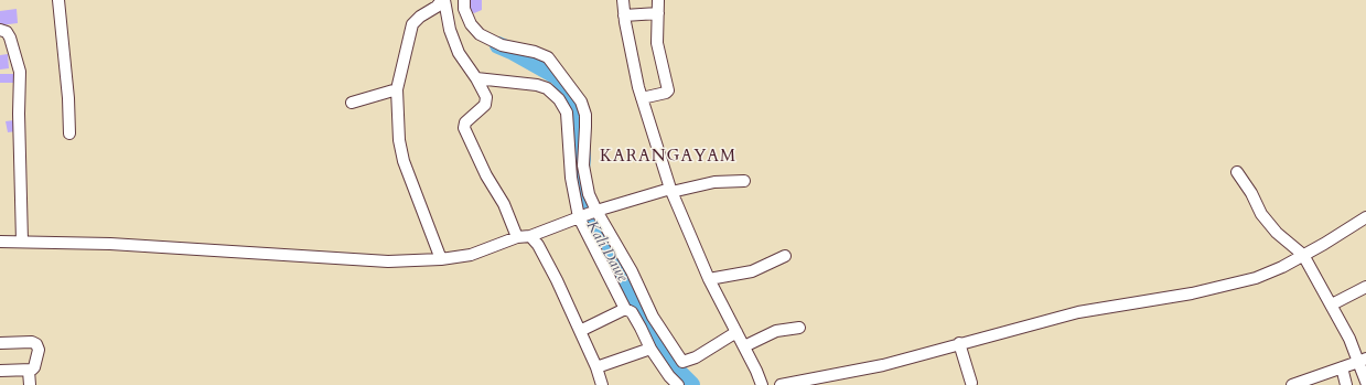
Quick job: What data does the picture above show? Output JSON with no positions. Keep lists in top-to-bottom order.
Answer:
{
  "districts": ["KARANGAYAM"],
  "water": ["Kali Dawe"]
}
